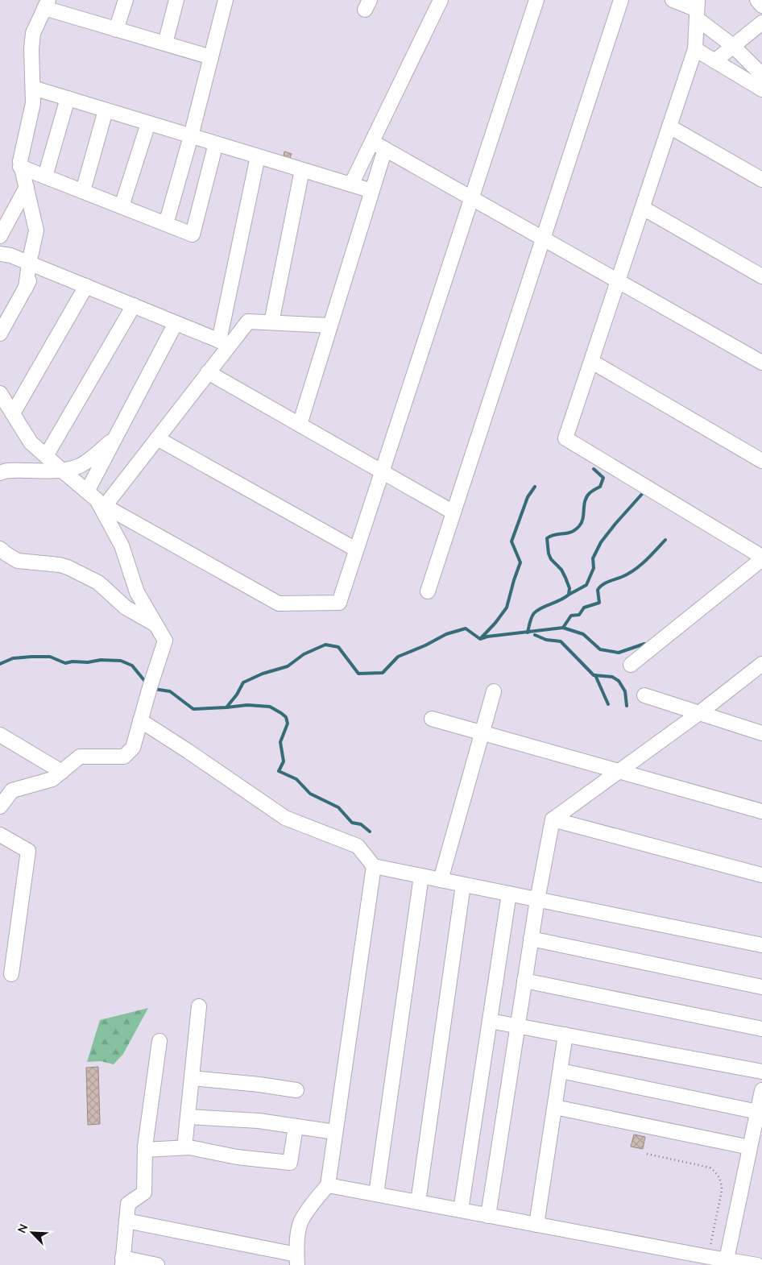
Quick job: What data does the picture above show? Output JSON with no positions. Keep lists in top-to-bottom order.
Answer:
{
  "north": "top left"
}
